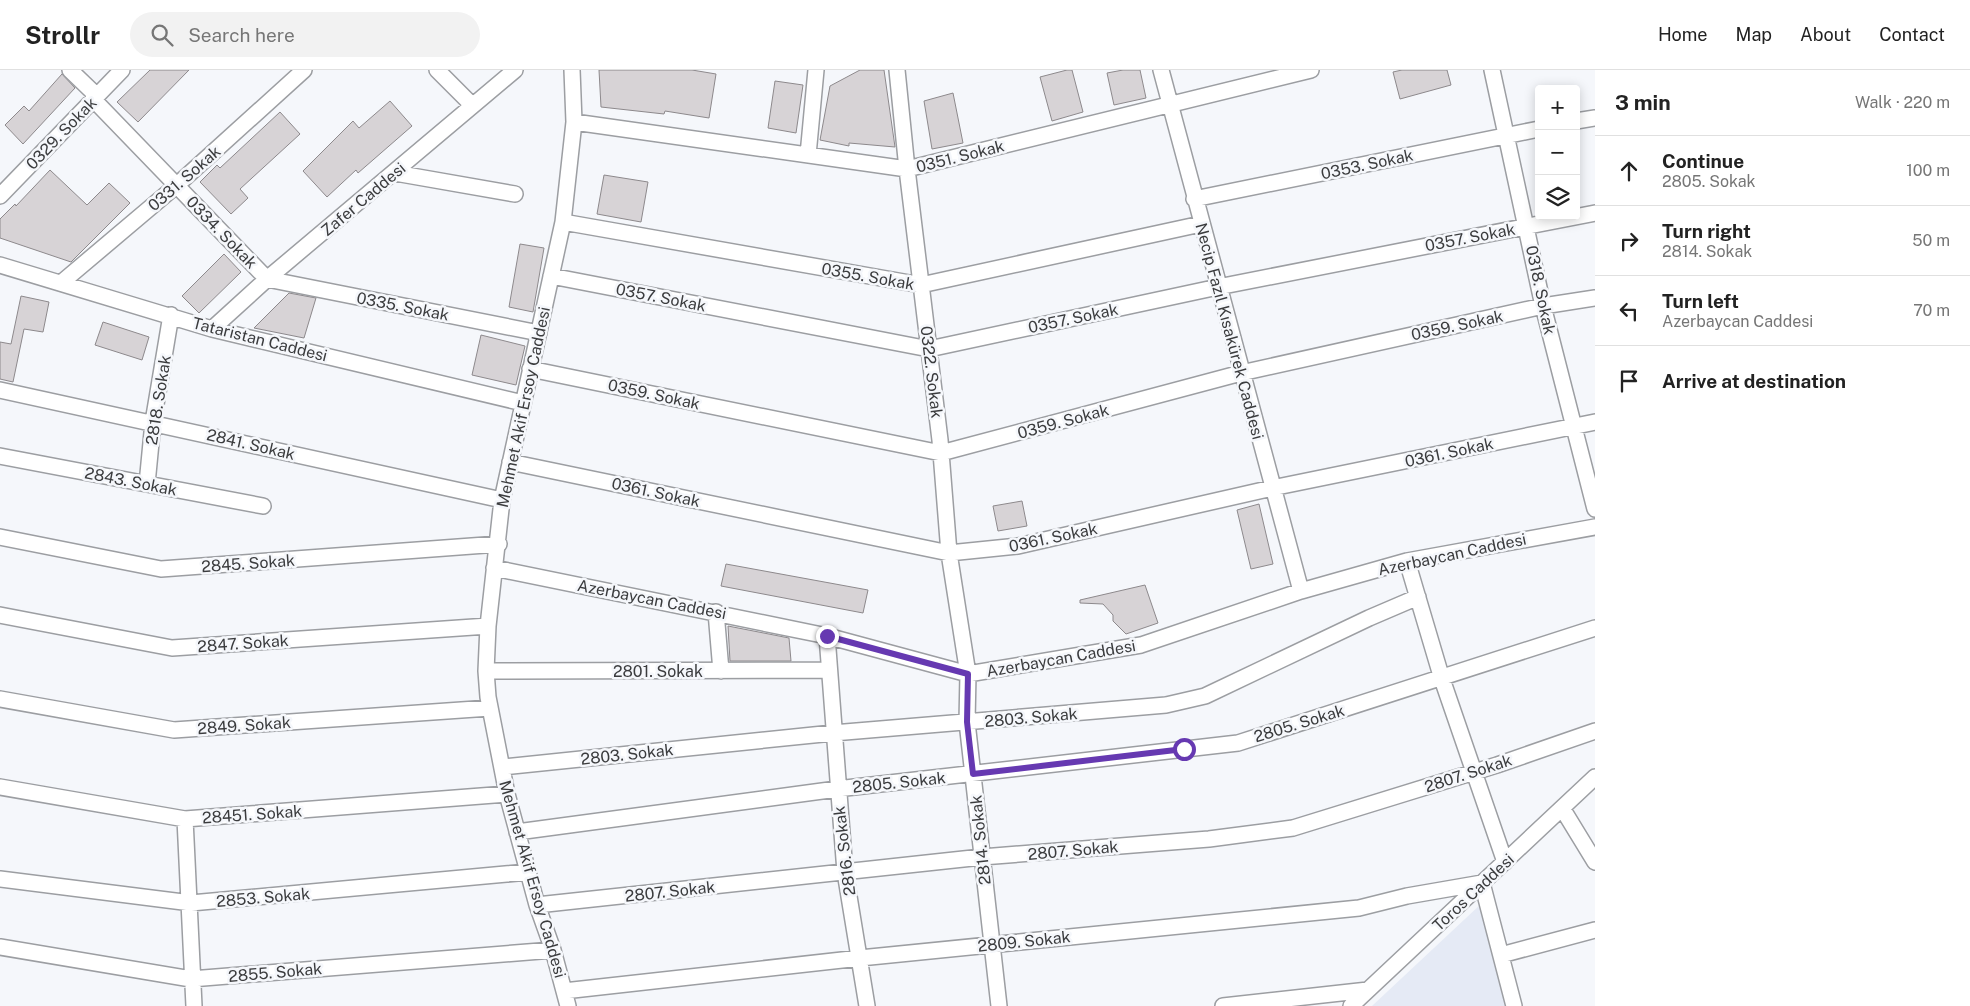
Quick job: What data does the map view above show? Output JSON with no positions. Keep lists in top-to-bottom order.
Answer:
{
  "streets": {
    "street": [
      "0329. Sokak",
      "0351. Sokak",
      "0353. Sokak",
      "0331. Sokak",
      "Zafer Caddesi",
      "0334. Sokak",
      "0357. Sokak",
      "0355. Sokak",
      "0318. Sokak",
      "0335. Sokak",
      "0359. Sokak",
      "Necip Fazıl Kısakürek Caddesi",
      "Tataristan Caddesi",
      "0322. Sokak",
      "2818. Sokak",
      "Mehmet Akif Ersoy Caddesi",
      "2841. Sokak",
      "0361. Sokak",
      "2843. Sokak",
      "Azerbaycan Caddesi",
      "2845. Sokak",
      "2847. Sokak",
      "2801. Sokak",
      "2803. Sokak",
      "2805. Sokak",
      "2849. Sokak",
      "2807. Sokak",
      "28451. Sokak",
      "2814. Sokak",
      "2816. Sokak",
      "Toros Caddesi",
      "2853. Sokak",
      "2809. Sokak",
      "2855. Sokak"
    ]
  },
  "crossings": [
    ["0329. Sokak", "0334. Sokak"],
    ["0351. Sokak", "Necip Fazıl Kısakürek Caddesi"],
    ["0351. Sokak", "0322. Sokak"],
    ["0351. Sokak", "Mehmet Akif Ersoy Caddesi"],
    ["0353. Sokak", "0318. Sokak"],
    ["0353. Sokak", "Necip Fazıl Kısakürek Caddesi"],
    ["0331. Sokak", "0334. Sokak"],
    ["0331. Sokak", "Tataristan Caddesi"],
    ["Zafer Caddesi", "0334. Sokak"],
    ["Zafer Caddesi", "0335. Sokak"],
    ["Zafer Caddesi", "Tataristan Caddesi"],
    ["0334. Sokak", "0335. Sokak"],
    ["0357. Sokak", "0318. Sokak"],
    ["0357. Sokak", "Necip Fazıl Kısakürek Caddesi"],
    ["0357. Sokak", "0322. Sokak"],
    ["0357. Sokak", "Mehmet Akif Ersoy Caddesi"],
    ["0355. Sokak", "Necip Fazıl Kısakürek Caddesi"],
    ["0355. Sokak", "0322. Sokak"],
    ["0355. Sokak", "Mehmet Akif Ersoy Caddesi"],
    ["0318. Sokak", "0359. Sokak"],
    ["0318. Sokak", "0361. Sokak"],
    ["0335. Sokak", "Mehmet Akif Ersoy Caddesi"],
    ["0359. Sokak", "Necip Fazıl Kısakürek Caddesi"],
    ["0359. Sokak", "0322. Sokak"],
    ["0359. Sokak", "Mehmet Akif Ersoy Caddesi"],
    ["Necip Fazıl Kısakürek Caddesi", "0361. Sokak"],
    ["Necip Fazıl Kısakürek Caddesi", "Azerbaycan Caddesi"],
    ["Tataristan Caddesi", "2818. Sokak"],
    ["Tataristan Caddesi", "Mehmet Akif Ersoy Caddesi"],
    ["0322. Sokak", "0361. Sokak"],
    ["0322. Sokak", "Azerbaycan Caddesi"],
    ["0322. Sokak", "2814. Sokak"],
    ["2818. Sokak", "2841. Sokak"],
    ["2818. Sokak", "2843. Sokak"],
    ["Mehmet Akif Ersoy Caddesi", "2841. Sokak"],
    ["Mehmet Akif Ersoy Caddesi", "0361. Sokak"],
    ["Mehmet Akif Ersoy Caddesi", "Azerbaycan Caddesi"],
    ["Mehmet Akif Ersoy Caddesi", "2845. Sokak"],
    ["Mehmet Akif Ersoy Caddesi", "2847. Sokak"],
    ["Mehmet Akif Ersoy Caddesi", "2801. Sokak"],
    ["Mehmet Akif Ersoy Caddesi", "2803. Sokak"],
    ["Mehmet Akif Ersoy Caddesi", "2805. Sokak"],
    ["Mehmet Akif Ersoy Caddesi", "2849. Sokak"],
    ["Mehmet Akif Ersoy Caddesi", "2807. Sokak"],
    ["Mehmet Akif Ersoy Caddesi", "28451. Sokak"],
    ["Mehmet Akif Ersoy Caddesi", "2853. Sokak"],
    ["Mehmet Akif Ersoy Caddesi", "2809. Sokak"],
    ["Mehmet Akif Ersoy Caddesi", "2855. Sokak"],
    ["Azerbaycan Caddesi", "2814. Sokak"],
    ["Azerbaycan Caddesi", "2816. Sokak"],
    ["2801. Sokak", "2816. Sokak"],
    ["2803. Sokak", "2814. Sokak"],
    ["2803. Sokak", "2816. Sokak"],
    ["2805. Sokak", "2814. Sokak"],
    ["2805. Sokak", "2816. Sokak"],
    ["2807. Sokak", "2814. Sokak"],
    ["2807. Sokak", "2816. Sokak"],
    ["2814. Sokak", "2809. Sokak"],
    ["2816. Sokak", "2809. Sokak"],
    ["Toros Caddesi", "2809. Sokak"]
  ],
  "page": {
    "header": "Strollr",
    "search": "Search here",
    "nav": [
      "Home",
      "Map",
      "About",
      "Contact"
    ],
    "heading": ["3 min", "Walk · 220 m"],
    "map_buttons": ["+", "−"],
    "list": [
      ["Continue", "2805. Sokak", "100 m"],
      ["Turn right", "2814. Sokak", "50 m"],
      ["Turn left", "Azerbaycan Caddesi", "70 m"],
      "Arrive at destination"
    ]
  }
}
